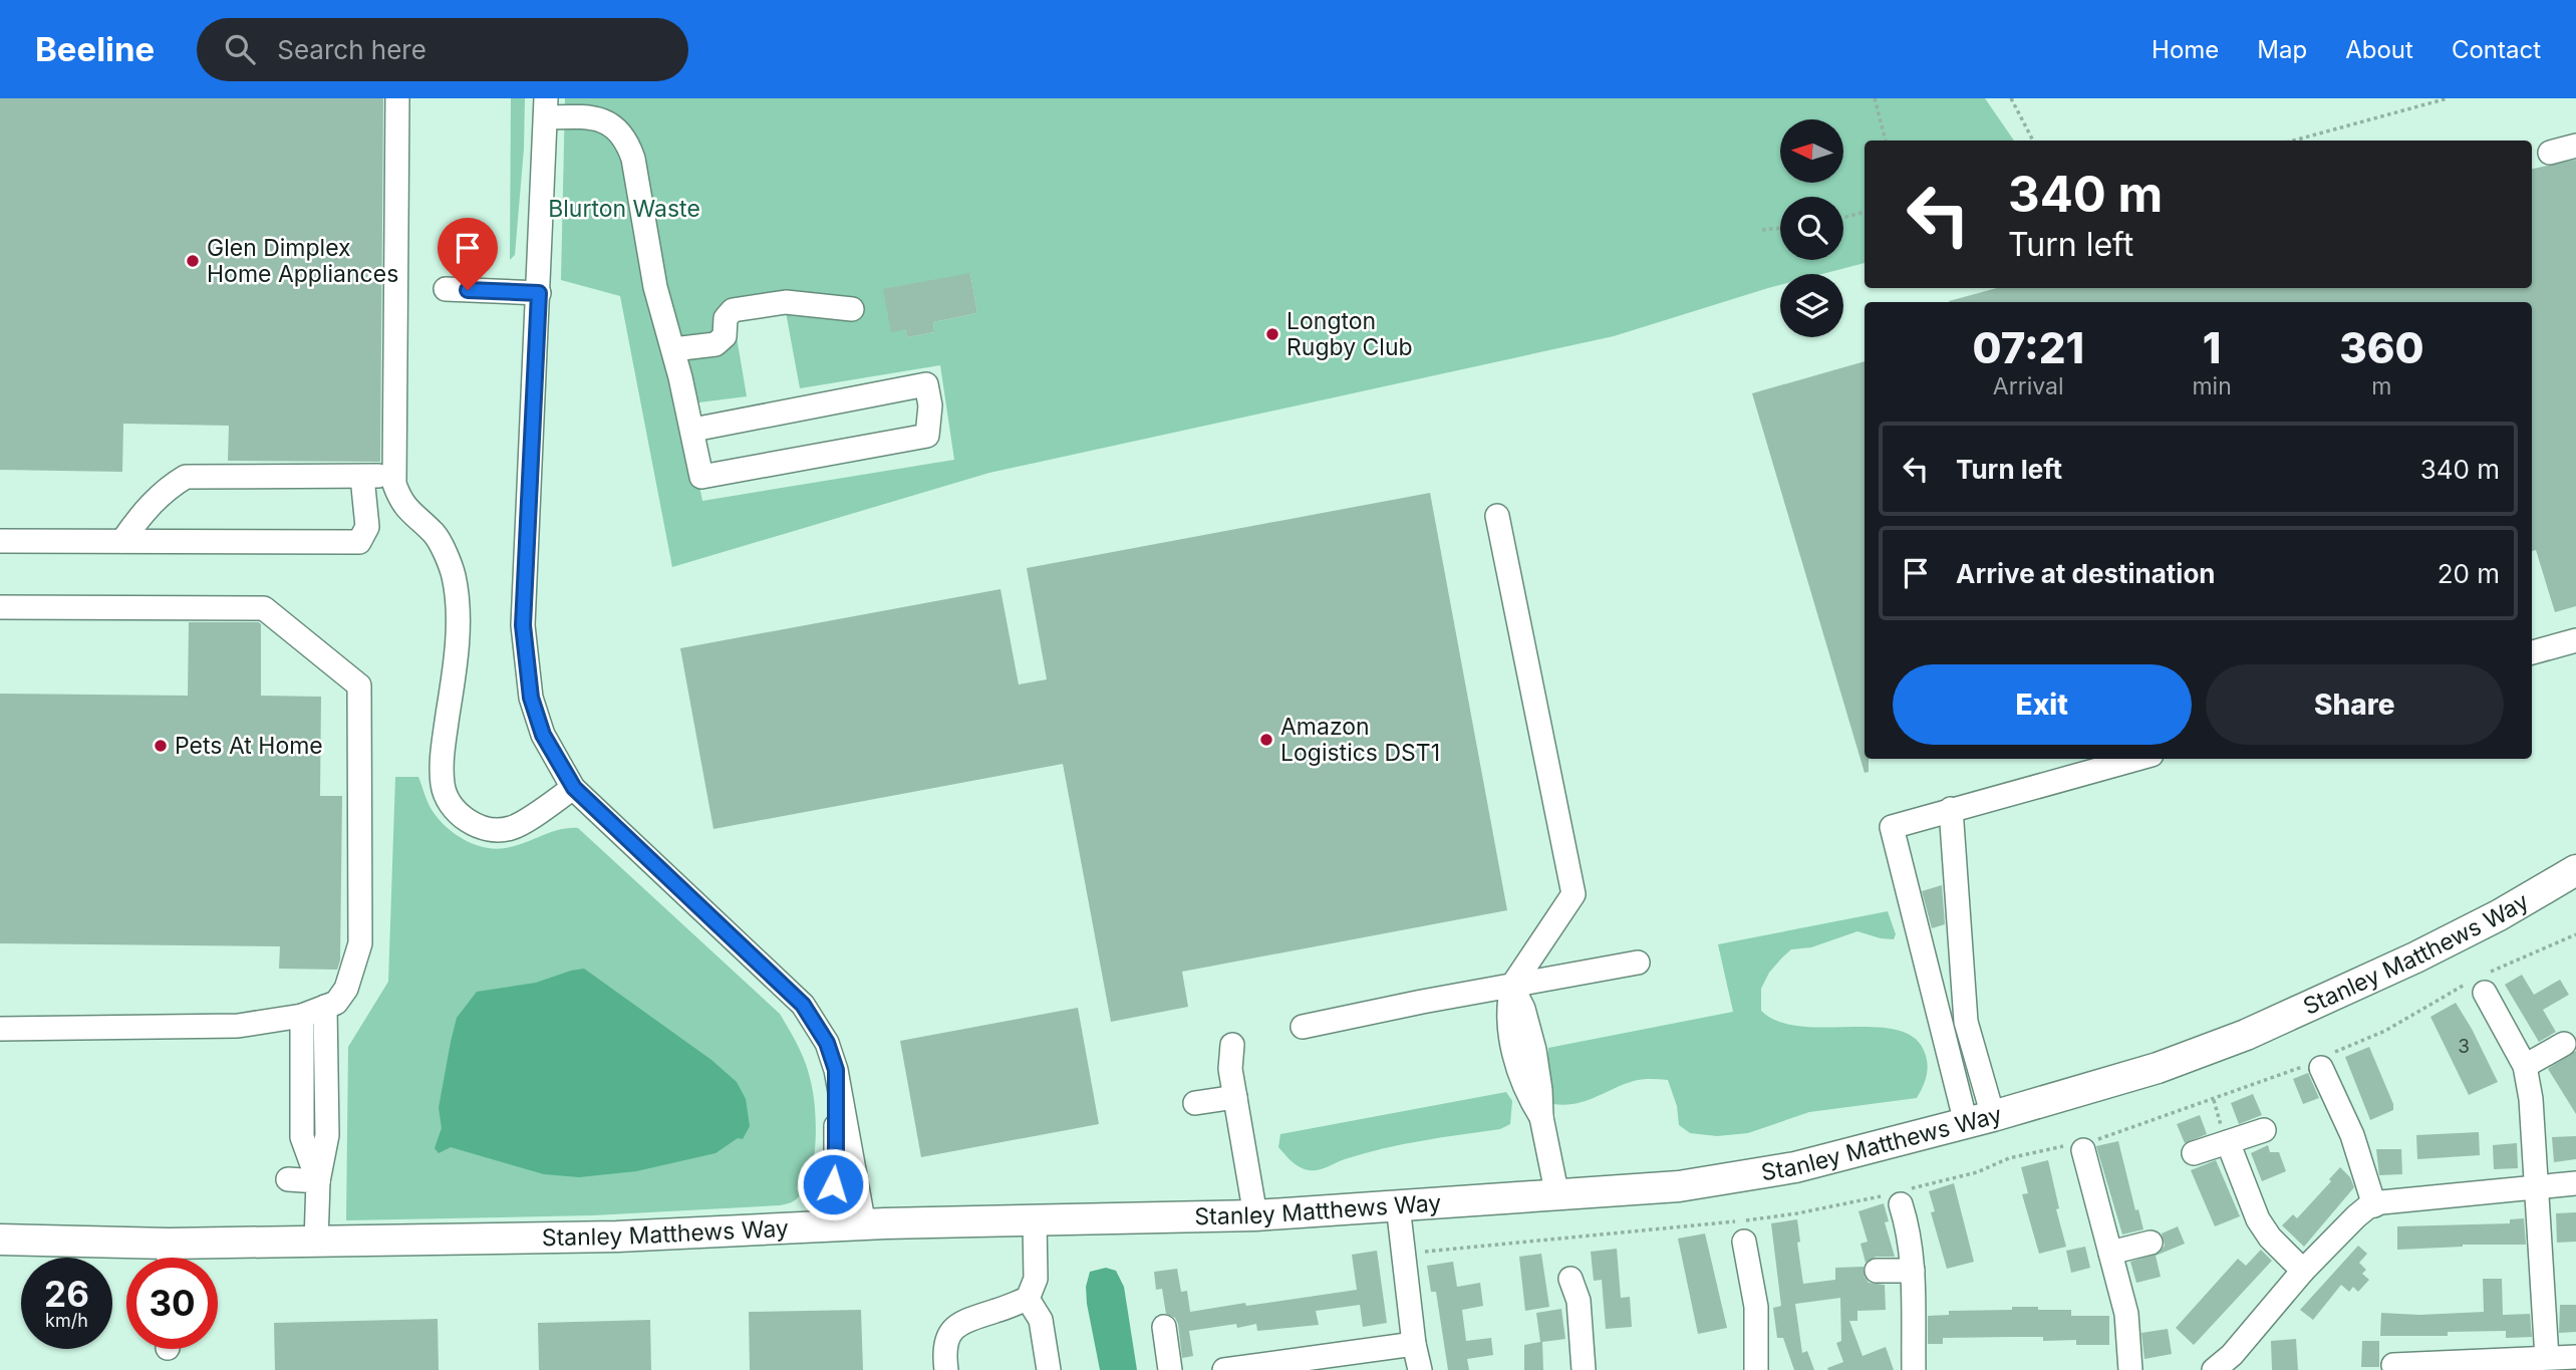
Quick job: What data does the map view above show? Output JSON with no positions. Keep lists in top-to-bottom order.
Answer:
{
  "streets": {
    "main road": ["Stanley Matthews Way"]
  },
  "parks": ["Blurton Waste"],
  "places": [
    "Glen Dimplex Home Appliances",
    "Longton Rugby Club",
    "Amazon Logistics DST1",
    "Pets At Home"
  ],
  "house_numbers": ["3"],
  "north": "left",
  "page": {
    "header": "Beeline",
    "search": "Search here",
    "nav": [
      "Home",
      "Map",
      "About",
      "Contact"
    ],
    "turn": ["340 m", "Turn left"],
    "eta": [
      "07:21",
      "Arrival",
      "1",
      "min",
      "360",
      "m"
    ],
    "list": [
      {
        "name": "Turn left",
        "value": "340 m"
      },
      {
        "name": "Arrive at destination",
        "value": "20 m"
      }
    ],
    "buttons": ["Exit", "Share"],
    "speed": "26 km/h",
    "limit": "30"
  }
}
